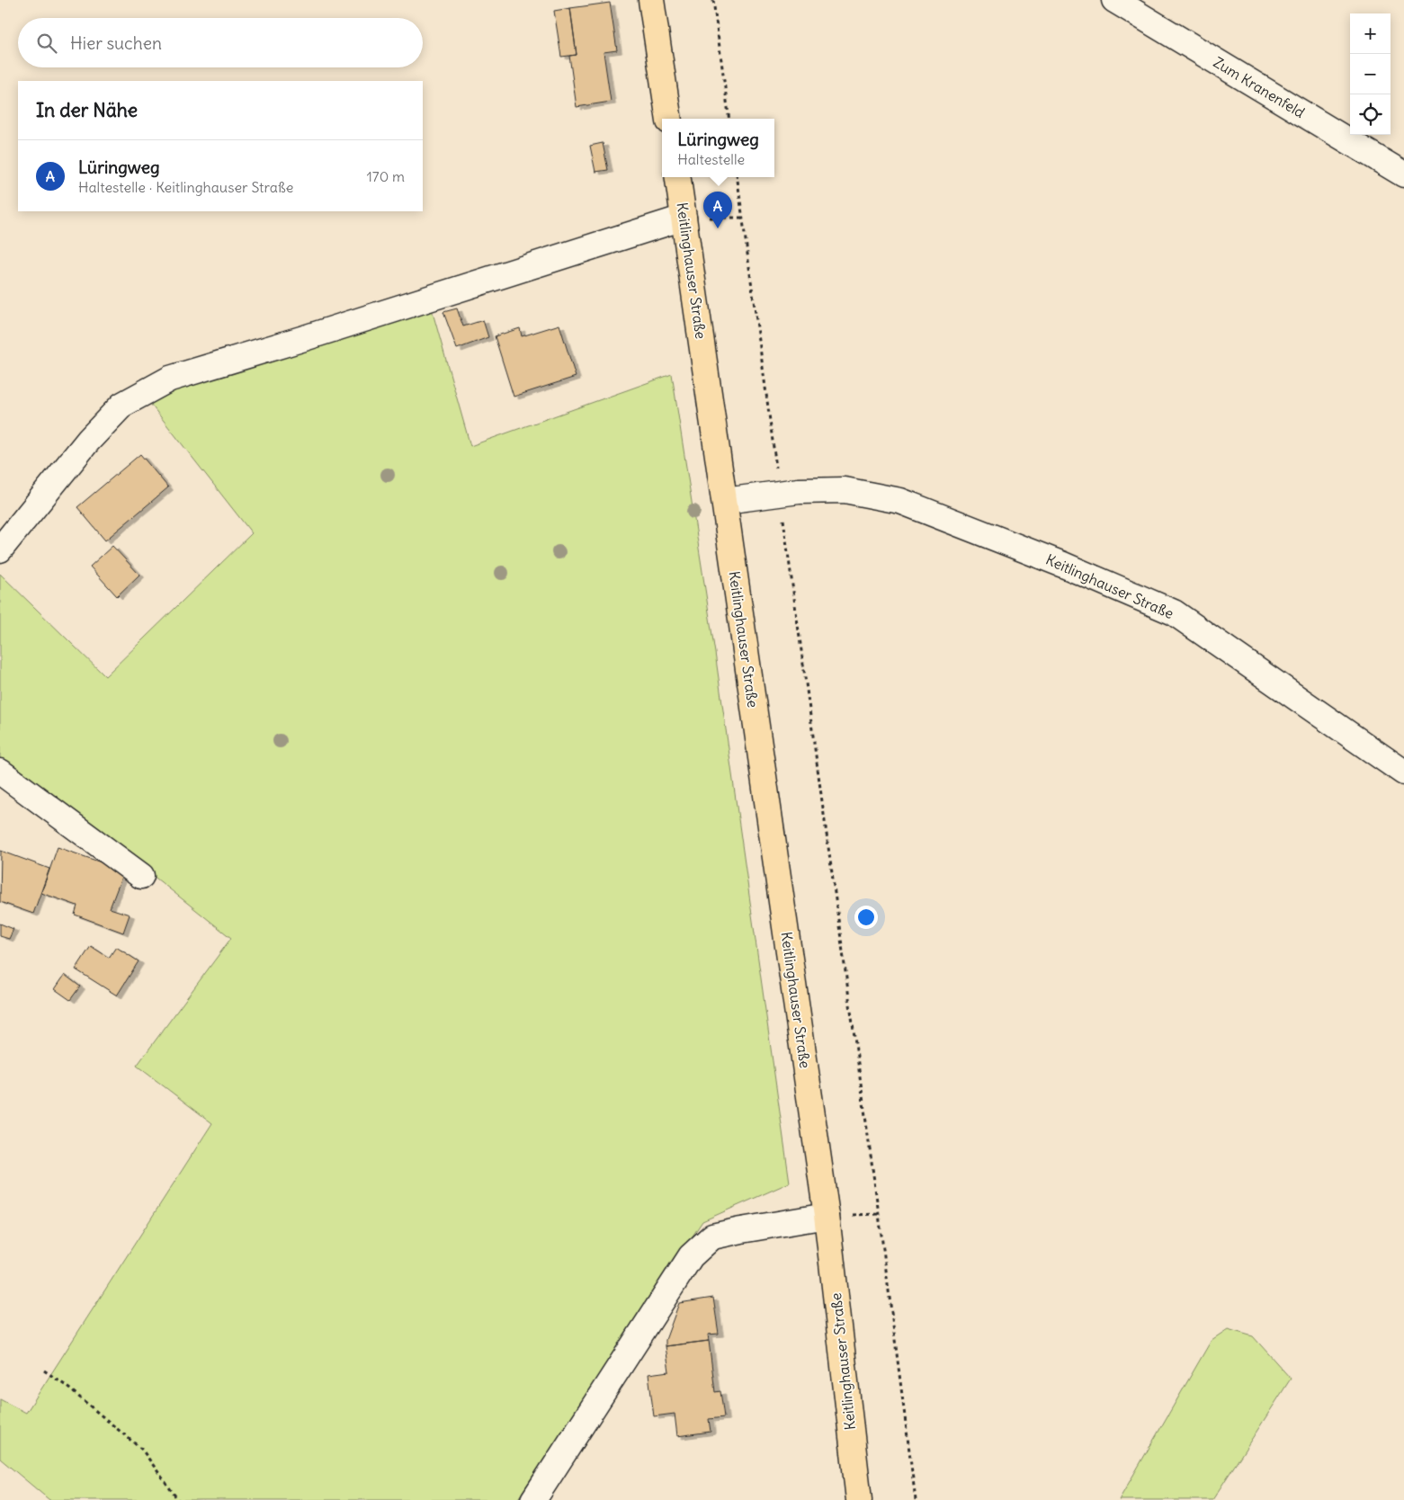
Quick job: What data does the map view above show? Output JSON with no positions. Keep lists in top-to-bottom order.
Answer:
{
  "streets": {
    "main road": ["Keitlinghauser Straße"],
    "street": ["Zum Kranenfeld"]
  },
  "page": {
    "map_buttons": ["+", "−"],
    "search": "Hier suchen",
    "heading": "In der Nähe",
    "popup": ["Lüringweg", "Haltestelle"],
    "list": [
      {
        "mark": "A",
        "name": "Lüringweg",
        "note": "Haltestelle · Keitlinghauser Straße",
        "value": "170 m"
      }
    ],
    "pins": "A"
  }
}
